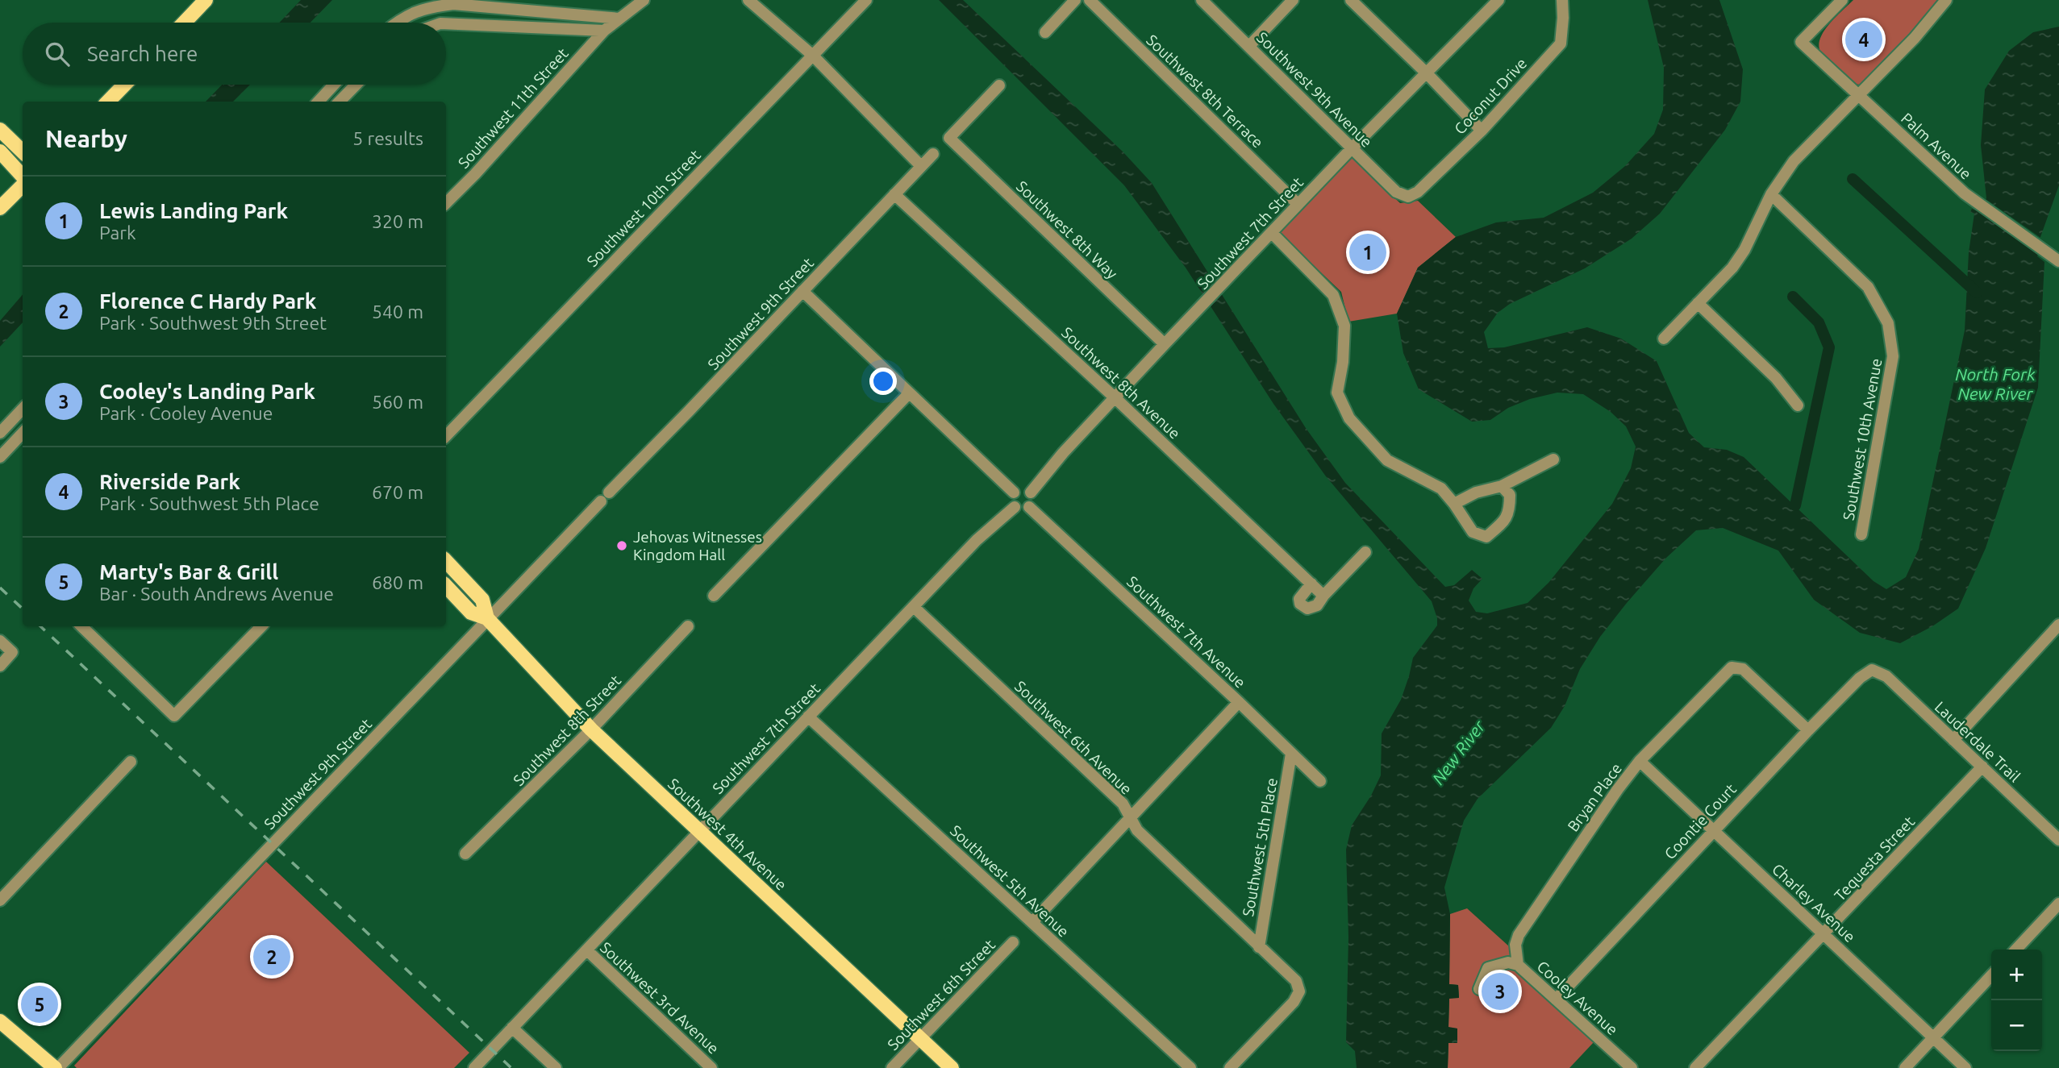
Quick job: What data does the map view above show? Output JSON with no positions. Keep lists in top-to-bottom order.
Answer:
{
  "streets": {
    "main road": ["Southwest 4th Avenue"],
    "street": [
      "Southwest 9th Avenue",
      "Southwest 8th Terrace",
      "Coconut Drive",
      "Southwest 11th Street",
      "Palm Avenue",
      "Southwest 10th Street",
      "Southwest 8th Way",
      "Southwest 7th Street",
      "Southwest 9th Street",
      "Southwest 8th Avenue",
      "Southwest 10th Avenue",
      "Southwest 7th Avenue",
      "Southwest 8th Street",
      "Southwest 6th Avenue",
      "Lauderdale Trail",
      "Bryan Place",
      "Coontie Court",
      "Southwest 5th Place",
      "Tequesta Street",
      "Southwest 5th Avenue",
      "Charley Avenue",
      "Southwest 6th Street",
      "Southwest 3rd Avenue",
      "Cooley Avenue"
    ]
  },
  "crossings": [
    ["Southwest 9th Avenue", "Coconut Drive"],
    ["Southwest 9th Avenue", "Southwest 7th Street"],
    ["Southwest 8th Terrace", "Southwest 7th Street"],
    ["Southwest 8th Way", "Southwest 7th Street"],
    ["Southwest 7th Street", "Southwest 8th Avenue"],
    ["Southwest 7th Street", "Southwest 7th Avenue"],
    ["Southwest 7th Street", "Southwest 6th Avenue"],
    ["Southwest 7th Street", "Southwest 4th Avenue"],
    ["Southwest 7th Street", "Southwest 5th Avenue"],
    ["Southwest 7th Street", "Southwest 3rd Avenue"],
    ["Southwest 9th Street", "Southwest 8th Avenue"],
    ["Southwest 9th Street", "Southwest 4th Avenue"],
    ["Southwest 7th Avenue", "Southwest 5th Place"],
    ["Southwest 8th Street", "Southwest 4th Avenue"],
    ["Southwest 6th Avenue", "Southwest 5th Place"],
    ["Lauderdale Trail", "Coontie Court"],
    ["Lauderdale Trail", "Tequesta Street"],
    ["Bryan Place", "Coontie Court"],
    ["Bryan Place", "Charley Avenue"],
    ["Bryan Place", "Cooley Avenue"],
    ["Coontie Court", "Charley Avenue"],
    ["Coontie Court", "Cooley Avenue"],
    ["Southwest 4th Avenue", "Southwest 6th Street"],
    ["Tequesta Street", "Charley Avenue"]
  ],
  "water": ["North Fork New River", "New River"],
  "places": ["Jehovas Witnesses Kingdom Hall"],
  "page": {
    "pins": [
      "4",
      "1",
      "2",
      "3",
      "5"
    ],
    "search": "Search here",
    "heading": ["Nearby", "5 results"],
    "list": [
      {
        "mark": "1",
        "name": "Lewis Landing Park",
        "note": "Park",
        "value": "320 m"
      },
      {
        "mark": "2",
        "name": "Florence C Hardy Park",
        "note": "Park · Southwest 9th Street",
        "value": "540 m"
      },
      {
        "mark": "3",
        "name": "Cooley's Landing Park",
        "note": "Park · Cooley Avenue",
        "value": "560 m"
      },
      {
        "mark": "4",
        "name": "Riverside Park",
        "note": "Park · Southwest 5th Place",
        "value": "670 m"
      },
      {
        "mark": "5",
        "name": "Marty's Bar & Grill",
        "note": "Bar · South Andrews Avenue",
        "value": "680 m"
      }
    ],
    "map_buttons": ["+", "−"]
  }
}
